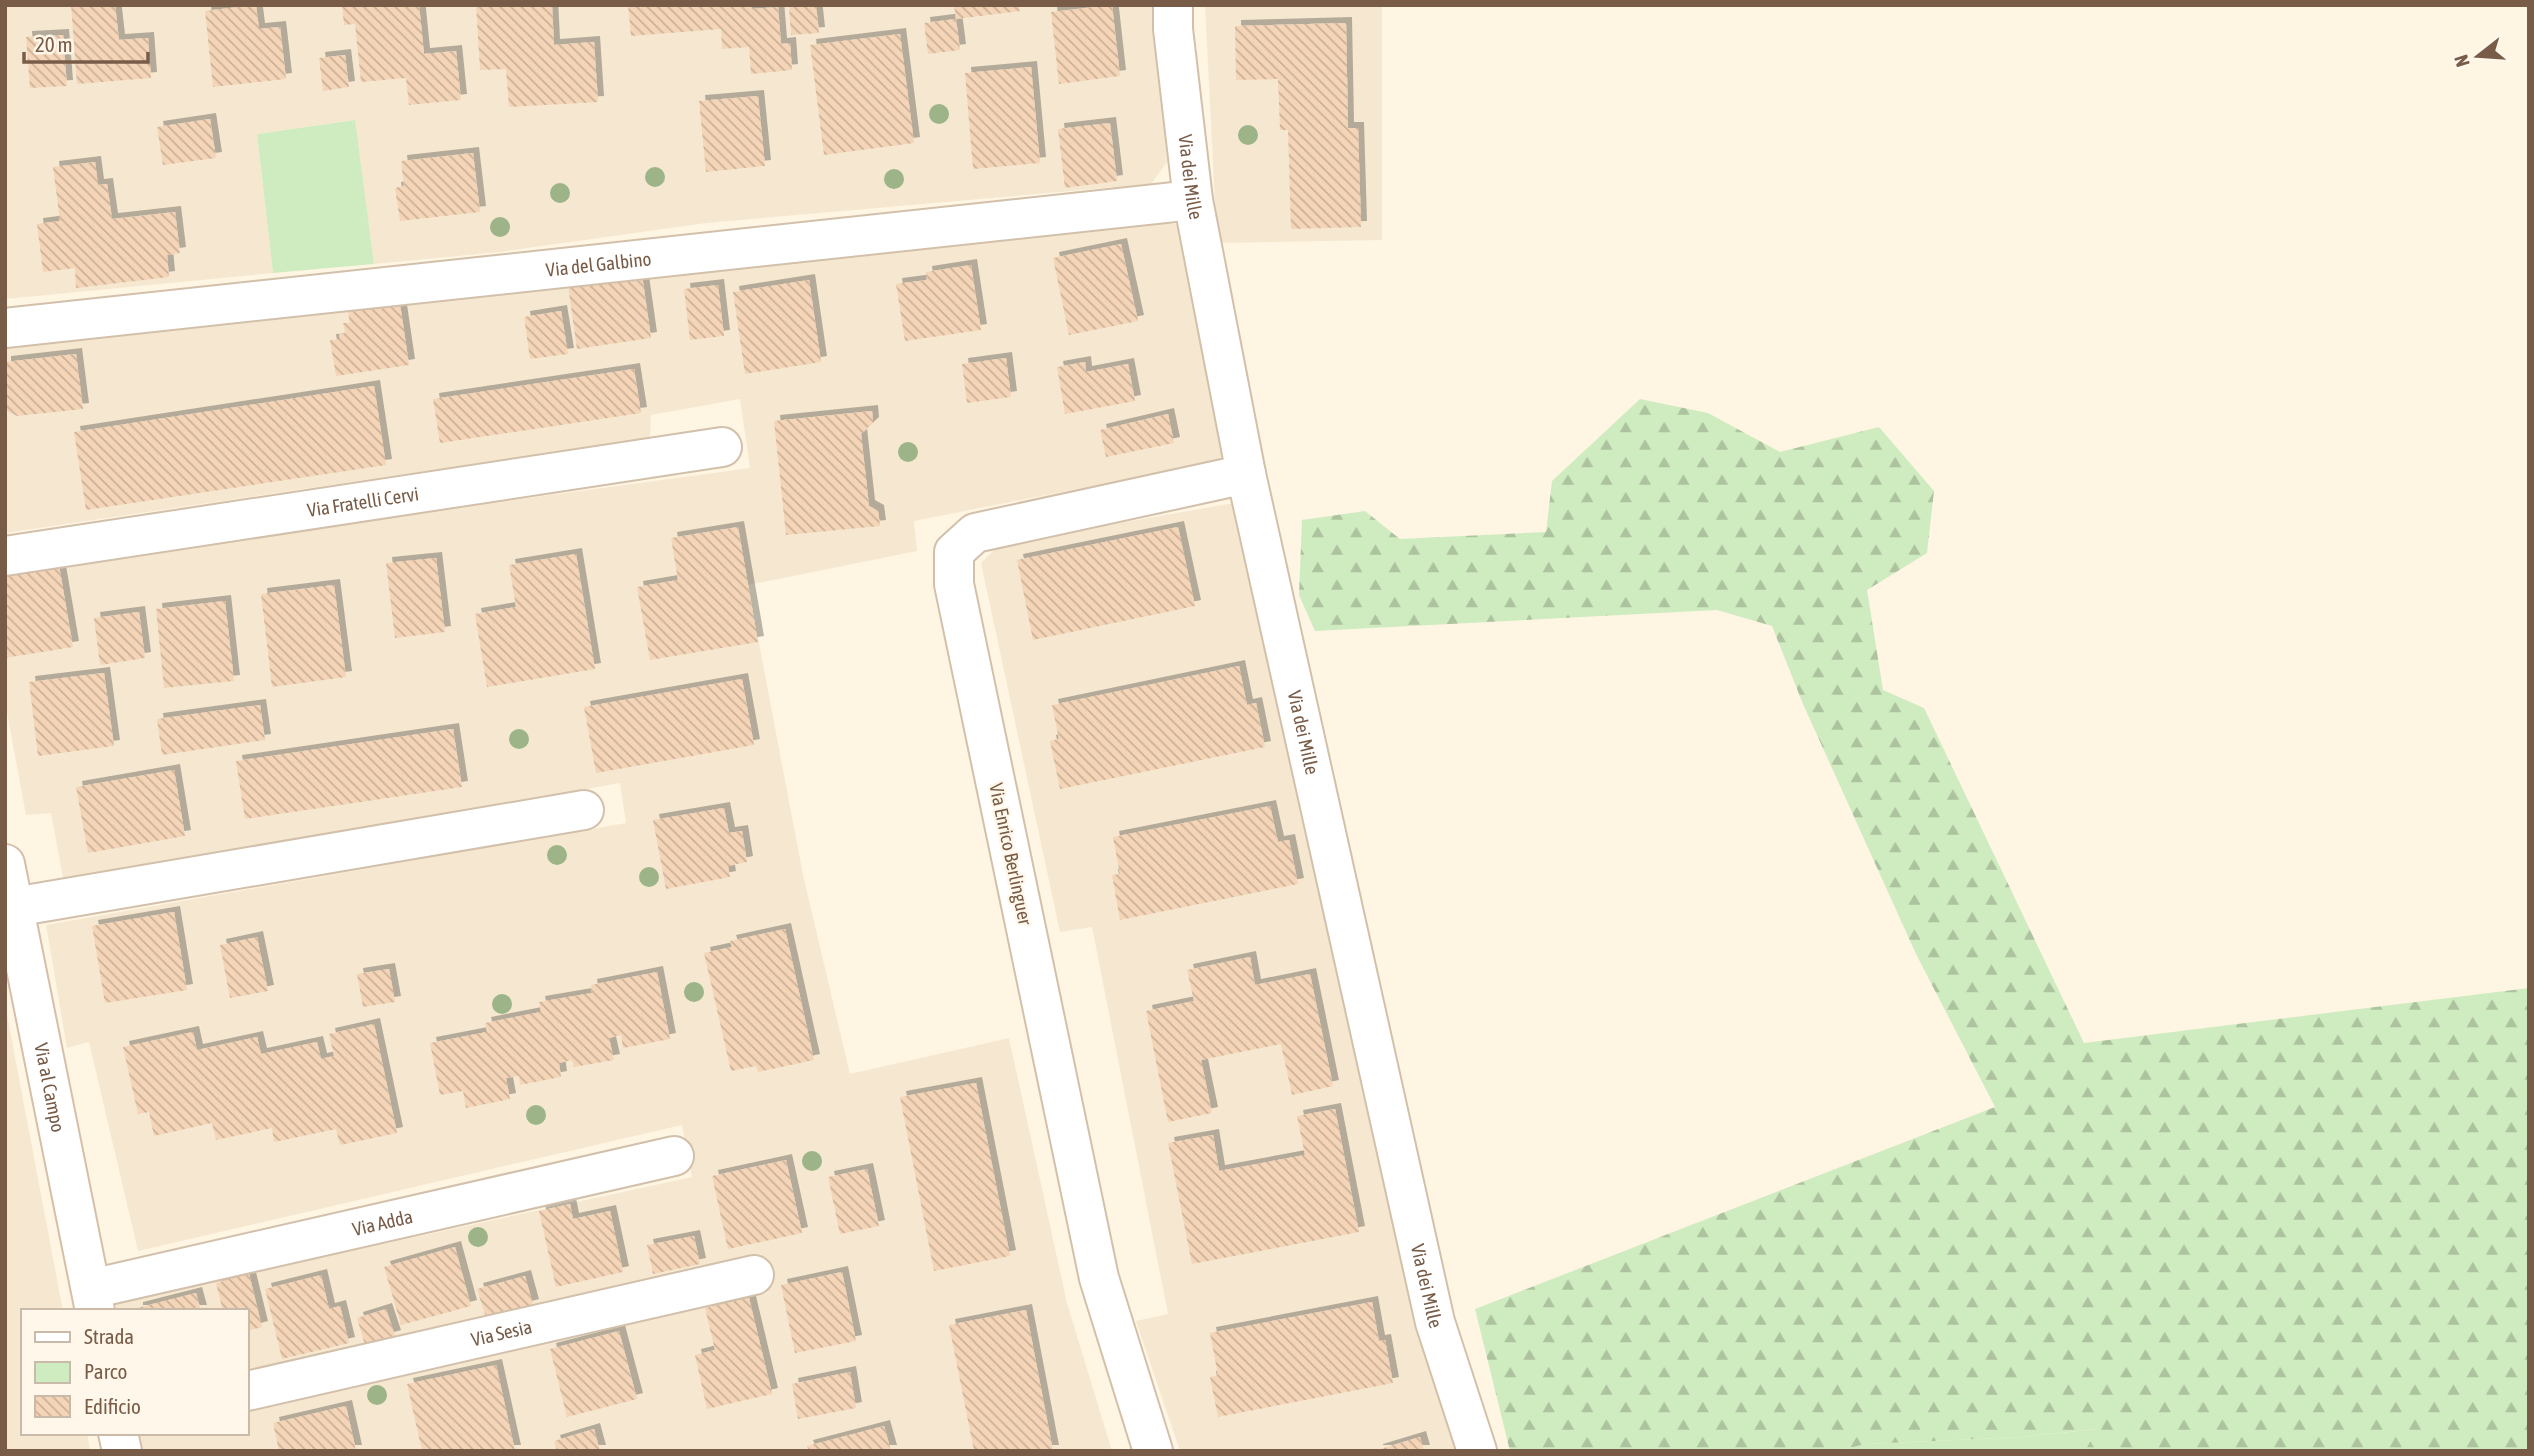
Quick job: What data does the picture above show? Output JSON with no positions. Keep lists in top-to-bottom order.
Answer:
{
  "streets": {
    "street": [
      "Via dei Mille",
      "Via del Galbino",
      "Via Fratelli Cervi",
      "Via Enrico Berlinguer",
      "Via al Campo",
      "Via Adda",
      "Via Sesia"
    ]
  },
  "crossings": [
    ["Via dei Mille", "Via del Galbino"],
    ["Via dei Mille", "Via Enrico Berlinguer"],
    ["Via al Campo", "Via Adda"]
  ],
  "legend": ["Strada", "Parco", "Edificio"],
  "scale_bar": "20 m",
  "north": "left"
}
